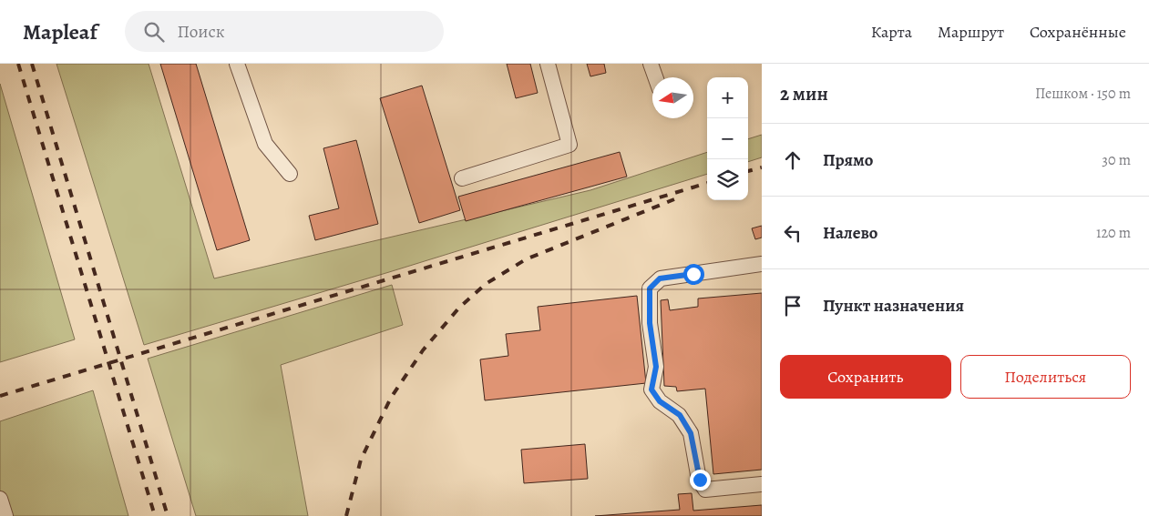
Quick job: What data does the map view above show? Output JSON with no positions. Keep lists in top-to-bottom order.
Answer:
{
  "north": "left",
  "page": {
    "header": "Mapleaf",
    "search": "Поиск",
    "nav": ["Карта", "Маршрут", "Сохранённые"],
    "heading": ["2 мин", "Пешком · 150 m"],
    "map_buttons": ["+", "−"],
    "list": [
      ["Прямо", "30 m"],
      ["Налево", "120 m"],
      "Пункт назначения"
    ],
    "buttons": ["Сохранить", "Поделиться"]
  }
}
